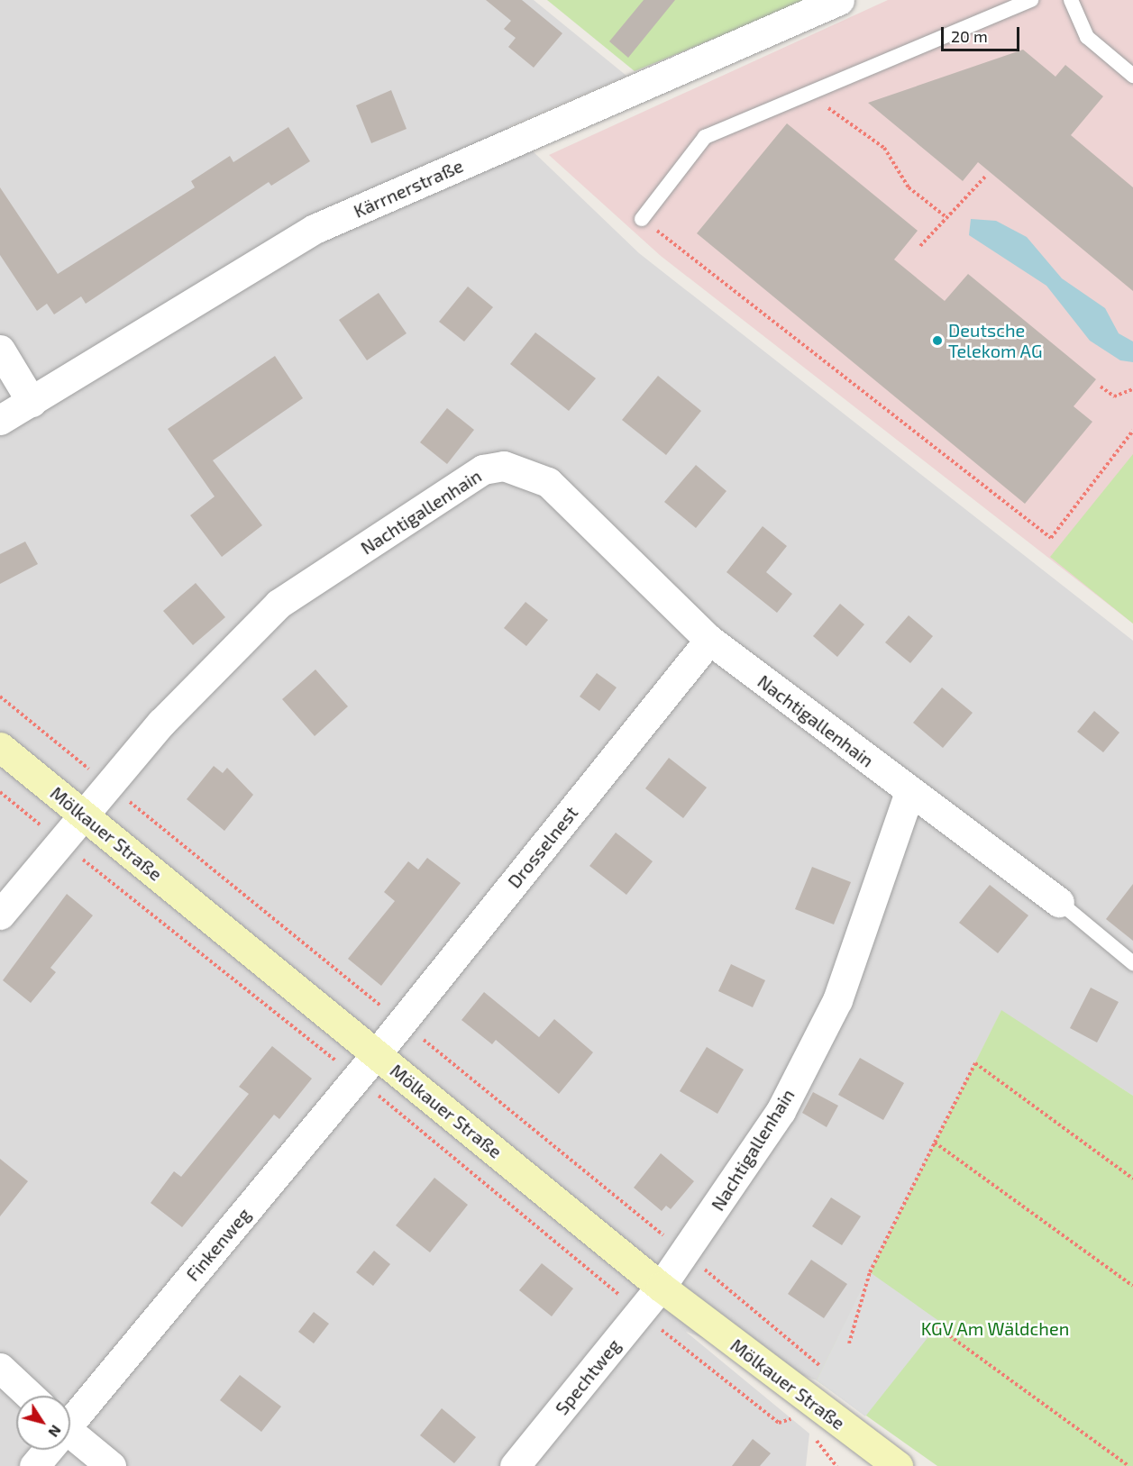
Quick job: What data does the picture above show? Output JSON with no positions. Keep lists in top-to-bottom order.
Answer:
{
  "streets": {
    "street": [
      "Kärrnerstraße",
      "Nachtigallenhain",
      "Mölkauer Straße",
      "Drosselnest",
      "Finkenweg",
      "Spechtweg"
    ]
  },
  "crossings": [
    ["Nachtigallenhain", "Mölkauer Straße"],
    ["Nachtigallenhain", "Drosselnest"],
    ["Nachtigallenhain", "Spechtweg"],
    ["Mölkauer Straße", "Drosselnest"],
    ["Mölkauer Straße", "Finkenweg"],
    ["Mölkauer Straße", "Spechtweg"],
    ["Drosselnest", "Finkenweg"]
  ],
  "parks": ["KGV Am Wäldchen"],
  "places": ["Deutsche Telekom AG"],
  "scale_bar": "20 m",
  "north": "bottom right"
}
